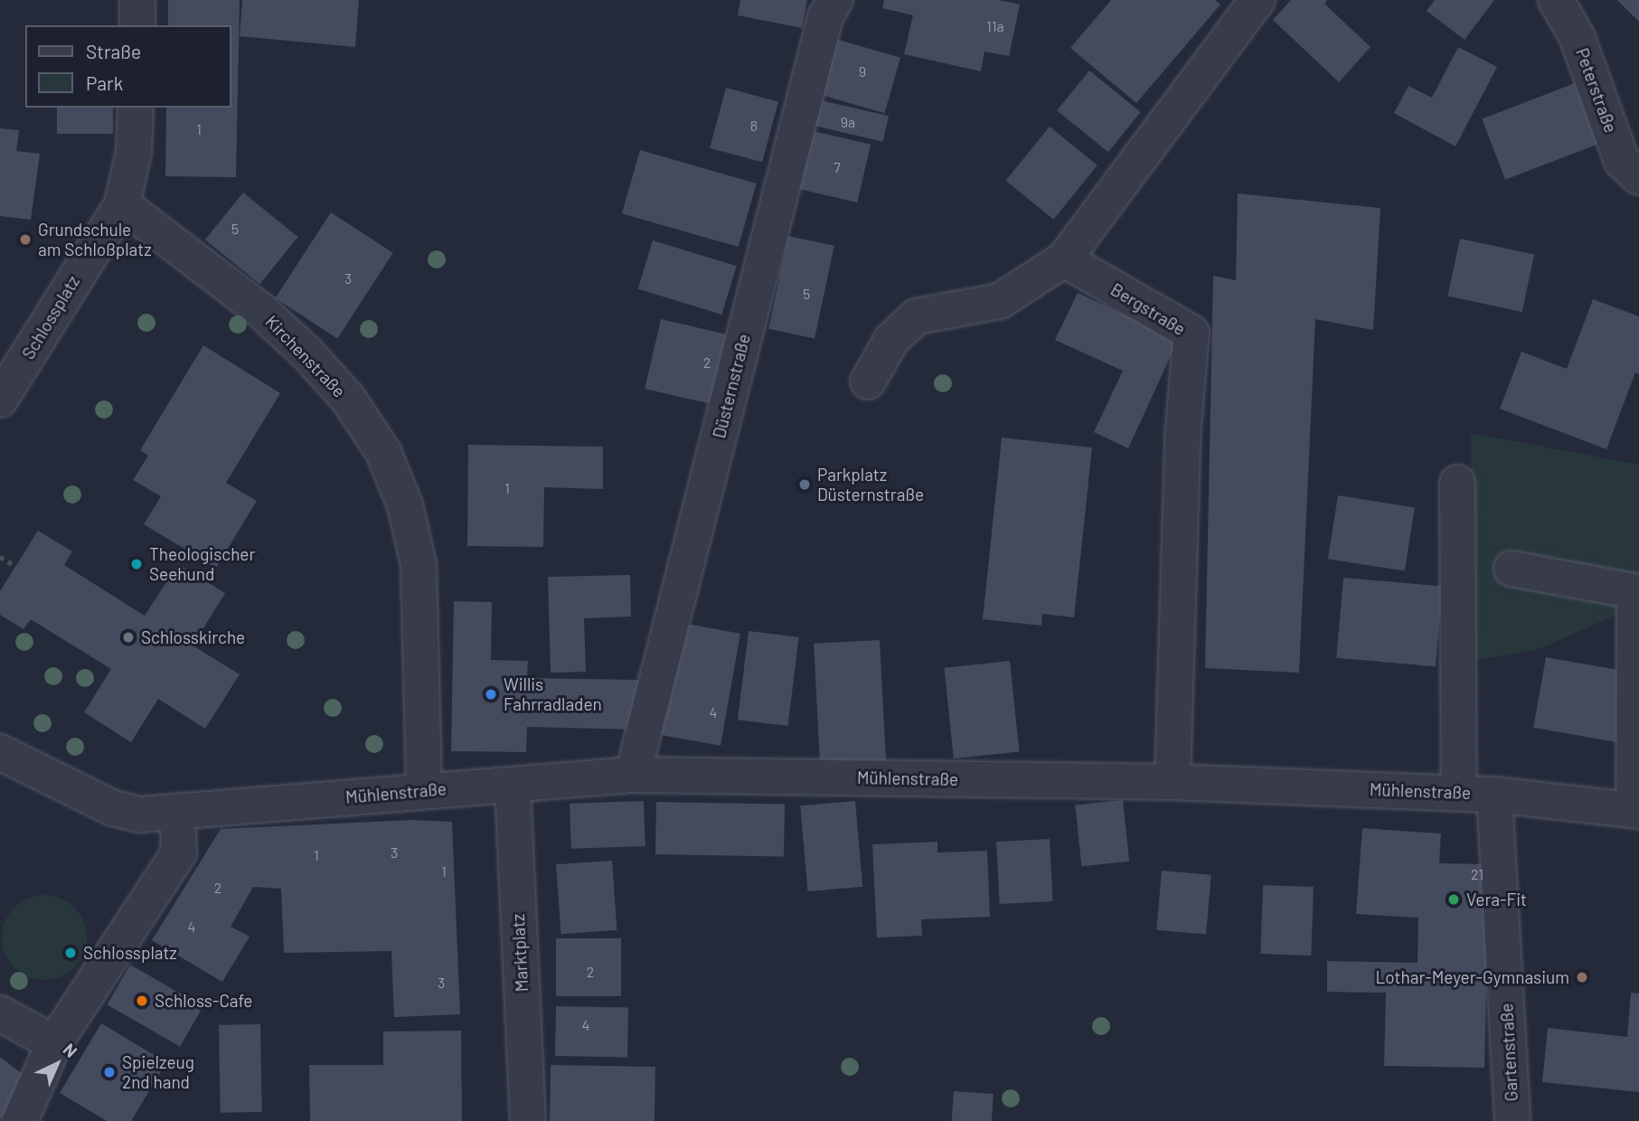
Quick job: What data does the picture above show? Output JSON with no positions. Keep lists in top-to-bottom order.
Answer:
{
  "streets": {
    "street": [
      "Peterstraße",
      "Bergstraße",
      "Schlossplatz",
      "Kirchenstraße",
      "Düsternstraße",
      "Mühlenstraße",
      "Marktplatz",
      "Gartenstraße"
    ]
  },
  "crossings": [
    ["Bergstraße", "Mühlenstraße"],
    ["Schlossplatz", "Kirchenstraße"],
    ["Kirchenstraße", "Mühlenstraße"],
    ["Düsternstraße", "Mühlenstraße"],
    ["Mühlenstraße", "Marktplatz"],
    ["Mühlenstraße", "Gartenstraße"]
  ],
  "places": [
    "Grundschule am Schloßplatz",
    "Parkplatz Düsternstraße",
    "Theologischer Seehund",
    "Schlosskirche",
    "Willis Fahrradladen",
    "Vera-Fit",
    "Schlossplatz",
    "Lothar-Meyer-Gymnasium",
    "Schloss-Cafe",
    "Spielzeug 2nd hand"
  ],
  "house_numbers": [
    "11a",
    "9",
    "9a",
    "8",
    "1",
    "7",
    "5",
    "3",
    "5",
    "2",
    "1",
    "4",
    "3",
    "1",
    "1",
    "21",
    "2",
    "4",
    "2",
    "3",
    "4"
  ],
  "legend": ["Straße", "Park"],
  "north": "top right"
}
